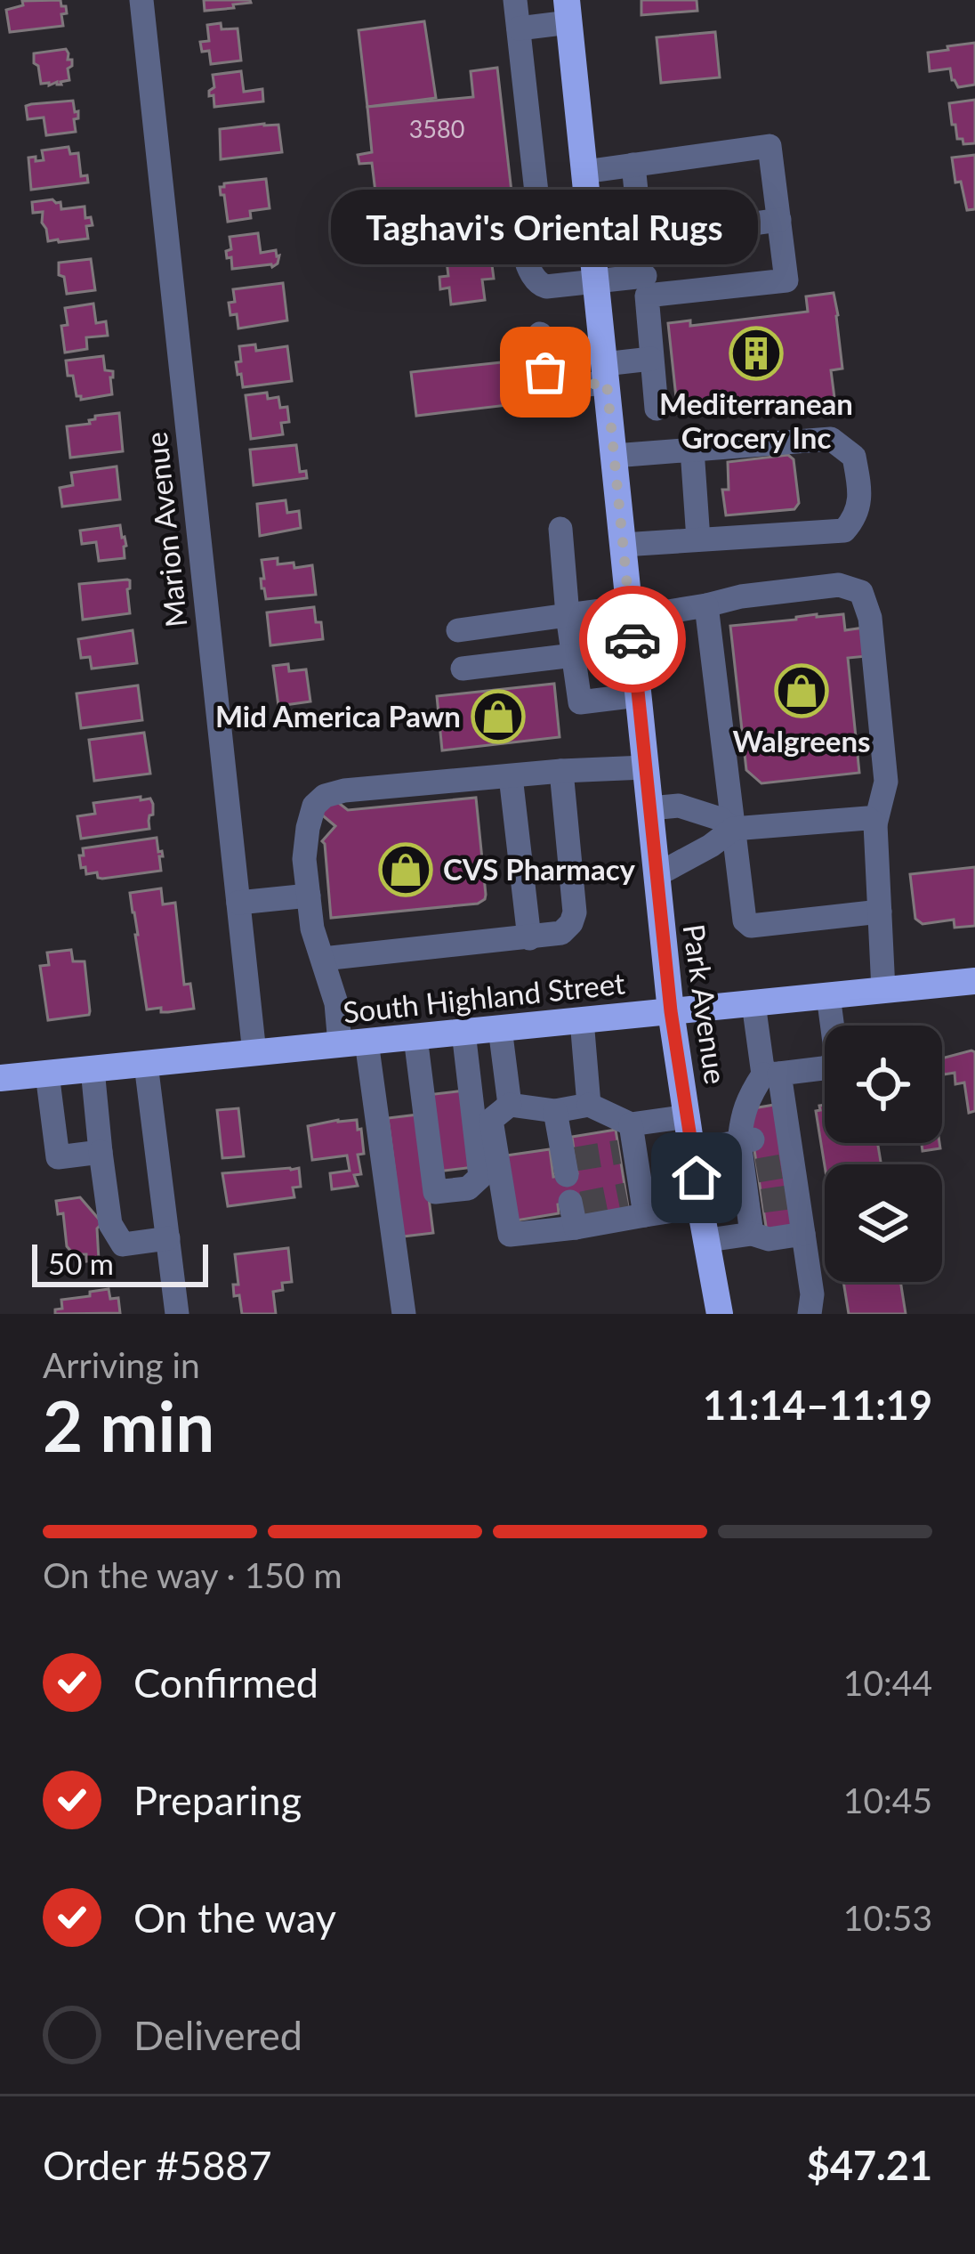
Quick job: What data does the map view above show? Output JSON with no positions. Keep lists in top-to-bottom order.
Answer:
{
  "streets": {
    "main road": ["South Highland Street", "Park Avenue"],
    "street": ["Marion Avenue"]
  },
  "crossings": [
    ["Marion Avenue", "South Highland Street"],
    ["South Highland Street", "Park Avenue"]
  ],
  "places": {
    "building": ["Mediterranean Grocery Inc"],
    "other": ["Taghavi's Oriental Rugs"],
    "shop": ["Walgreens", "Mid America Pawn", "CVS Pharmacy"]
  },
  "house_numbers": ["3580"],
  "scale_bar": "50 m",
  "page": {
    "bubble": "Taghavi's Oriental Rugs",
    "scale": "50 m",
    "heading": ["2 min", "Arriving in", "11:14–11:19"],
    "panel": ["Order #5887", "$47.21"],
    "bar": "On the way · 150 m",
    "list": [
      ["Confirmed", "10:44"],
      ["Preparing", "10:45"],
      ["On the way", "10:53"],
      "Delivered"
    ]
  }
}
